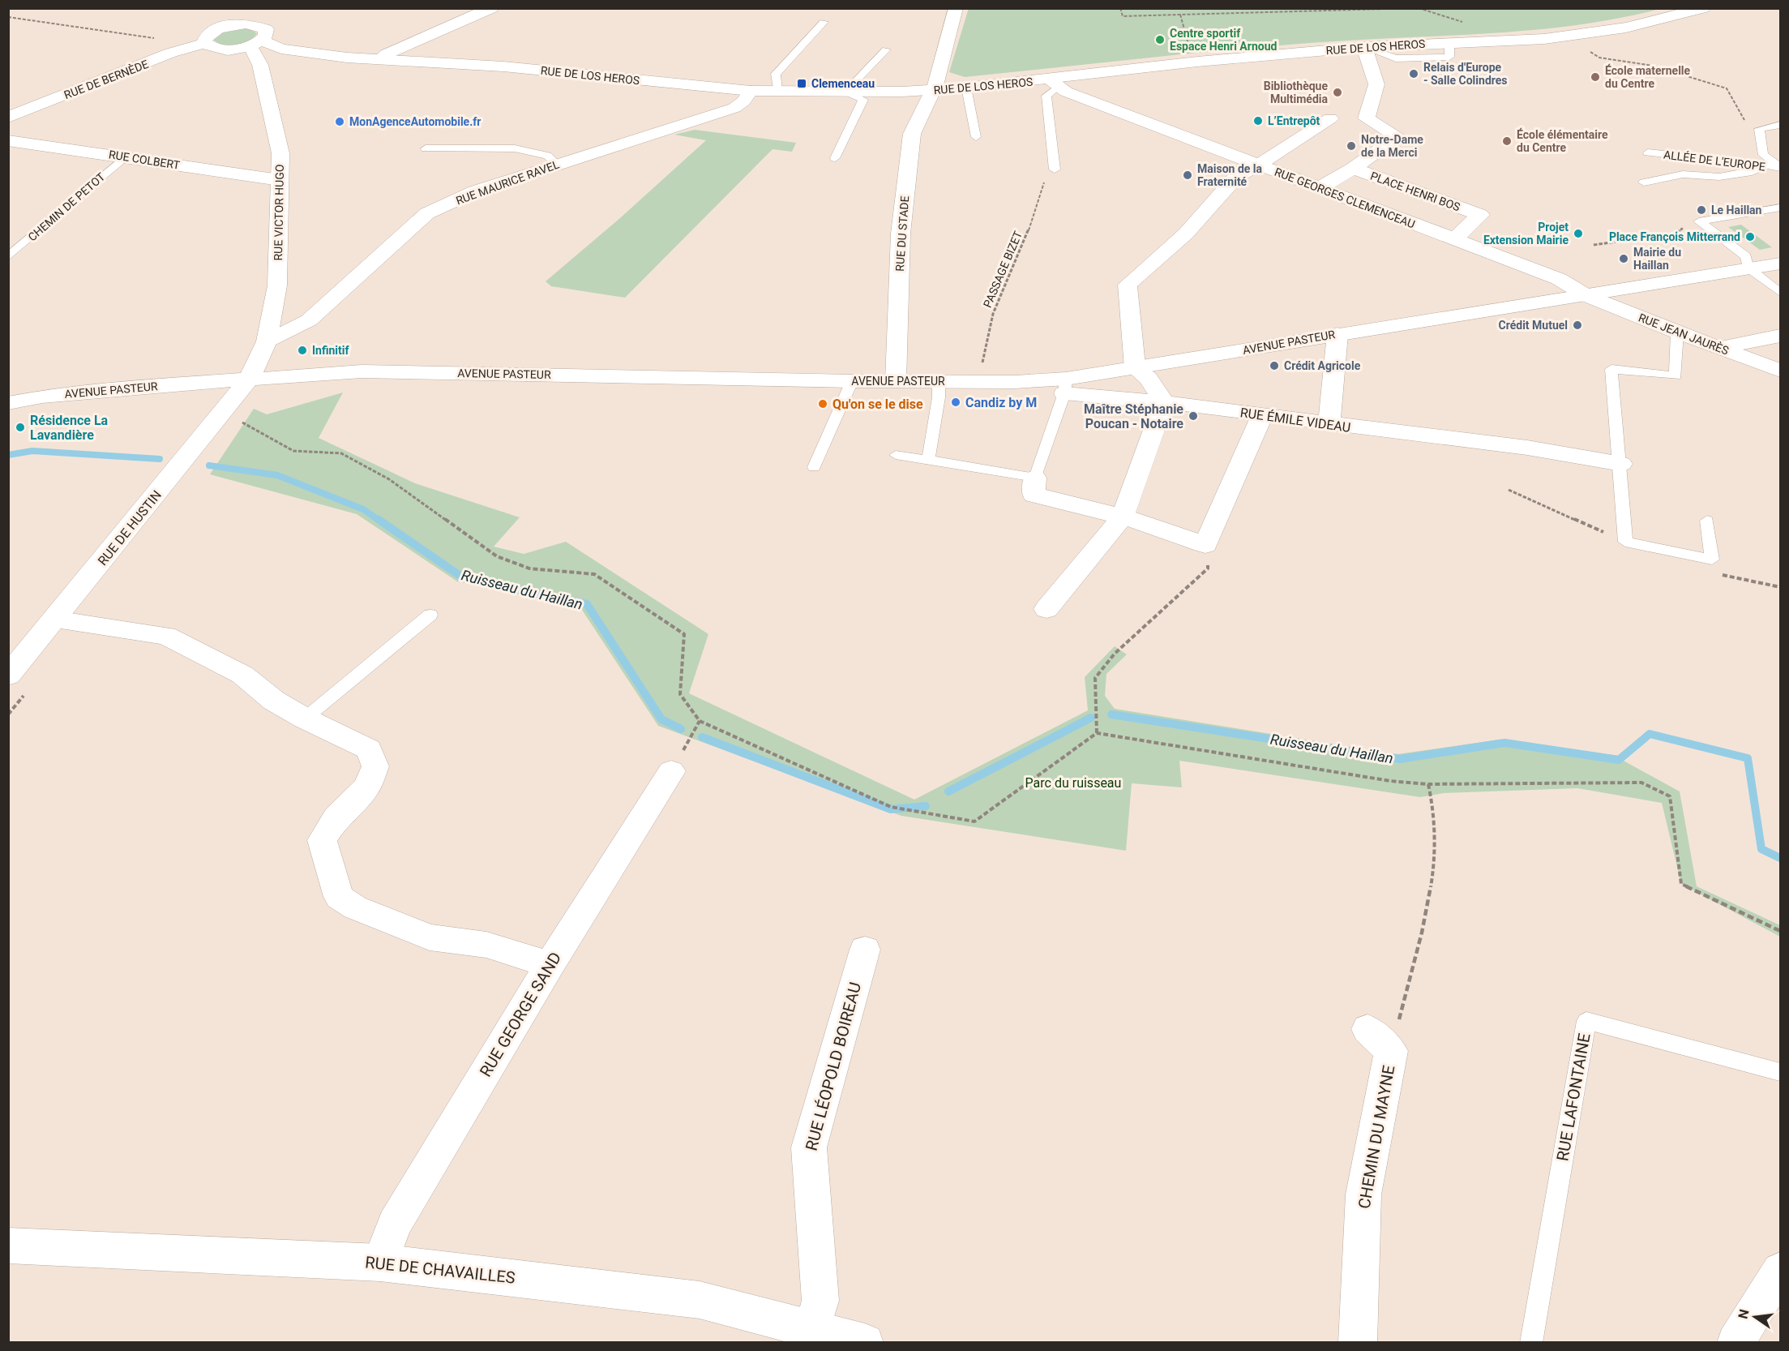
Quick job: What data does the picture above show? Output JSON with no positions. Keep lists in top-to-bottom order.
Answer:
{
  "streets": {
    "street": [
      "RUE DE LOS HEROS",
      "RUE DE BERNÈDE",
      "RUE COLBERT",
      "RUE MAURICE RAVEL",
      "PLACE HENRI BOS",
      "RUE GEORGES CLEMENCEAU",
      "RUE VICTOR HUGO",
      "RUE DU STADE",
      "RUE JEAN JAURÈS",
      "AVENUE PASTEUR",
      "RUE ÉMILE VIDEAU",
      "RUE DE HUSTIN",
      "RUE GEORGE SAND",
      "RUE LÉOPOLD BOIREAU",
      "CHEMIN DU MAYNE",
      "RUE DE CHAVAILLES"
    ],
    "lane": ["ALLÉE DE L'EUROPE", "CHEMIN DE PETOT", "RUE LAFONTAINE"],
    "path": ["PASSAGE BIZET"]
  },
  "crossings": [
    ["RUE DE LOS HEROS", "RUE MAURICE RAVEL"],
    ["RUE DE LOS HEROS", "RUE GEORGES CLEMENCEAU"],
    ["RUE DE LOS HEROS", "RUE VICTOR HUGO"],
    ["RUE DE LOS HEROS", "RUE DU STADE"],
    ["RUE COLBERT", "CHEMIN DE PETOT"],
    ["RUE COLBERT", "RUE VICTOR HUGO"],
    ["RUE MAURICE RAVEL", "RUE VICTOR HUGO"],
    ["PLACE HENRI BOS", "RUE GEORGES CLEMENCEAU"],
    ["RUE GEORGES CLEMENCEAU", "RUE JEAN JAURÈS"],
    ["RUE GEORGES CLEMENCEAU", "AVENUE PASTEUR"],
    ["RUE VICTOR HUGO", "AVENUE PASTEUR"],
    ["RUE VICTOR HUGO", "RUE DE HUSTIN"],
    ["RUE DU STADE", "AVENUE PASTEUR"],
    ["PASSAGE BIZET", "AVENUE PASTEUR"],
    ["RUE JEAN JAURÈS", "AVENUE PASTEUR"],
    ["AVENUE PASTEUR", "RUE ÉMILE VIDEAU"],
    ["AVENUE PASTEUR", "RUE DE HUSTIN"],
    ["RUE GEORGE SAND", "RUE DE CHAVAILLES"],
    ["RUE LÉOPOLD BOIREAU", "RUE DE CHAVAILLES"]
  ],
  "water": ["Ruisseau du Haillan"],
  "parks": ["Parc du ruisseau"],
  "places": {
    "other": [
      "Centre sportif Espace Henri Arnoud",
      "Relais d'Europe - Salle Colindres",
      "École maternelle du Centre",
      "Bibliothèque Multimédia",
      "L’Entrepôt",
      "MonAgenceAutomobile.fr",
      "École élémentaire du Centre",
      "Notre-Dame de la Merci",
      "Maison de la Fraternité",
      "Le Haillan",
      "Projet Extension Mairie",
      "Place François Mitterrand",
      "Mairie du Haillan",
      "Crédit Mutuel",
      "Infinitif",
      "Crédit Agricole",
      "Candiz by M",
      "Qu'on se le dise",
      "Maître Stéphanie Poucan - Notaire",
      "Résidence La Lavandière"
    ],
    "transit": ["Clemenceau"]
  },
  "north": "left"
}
